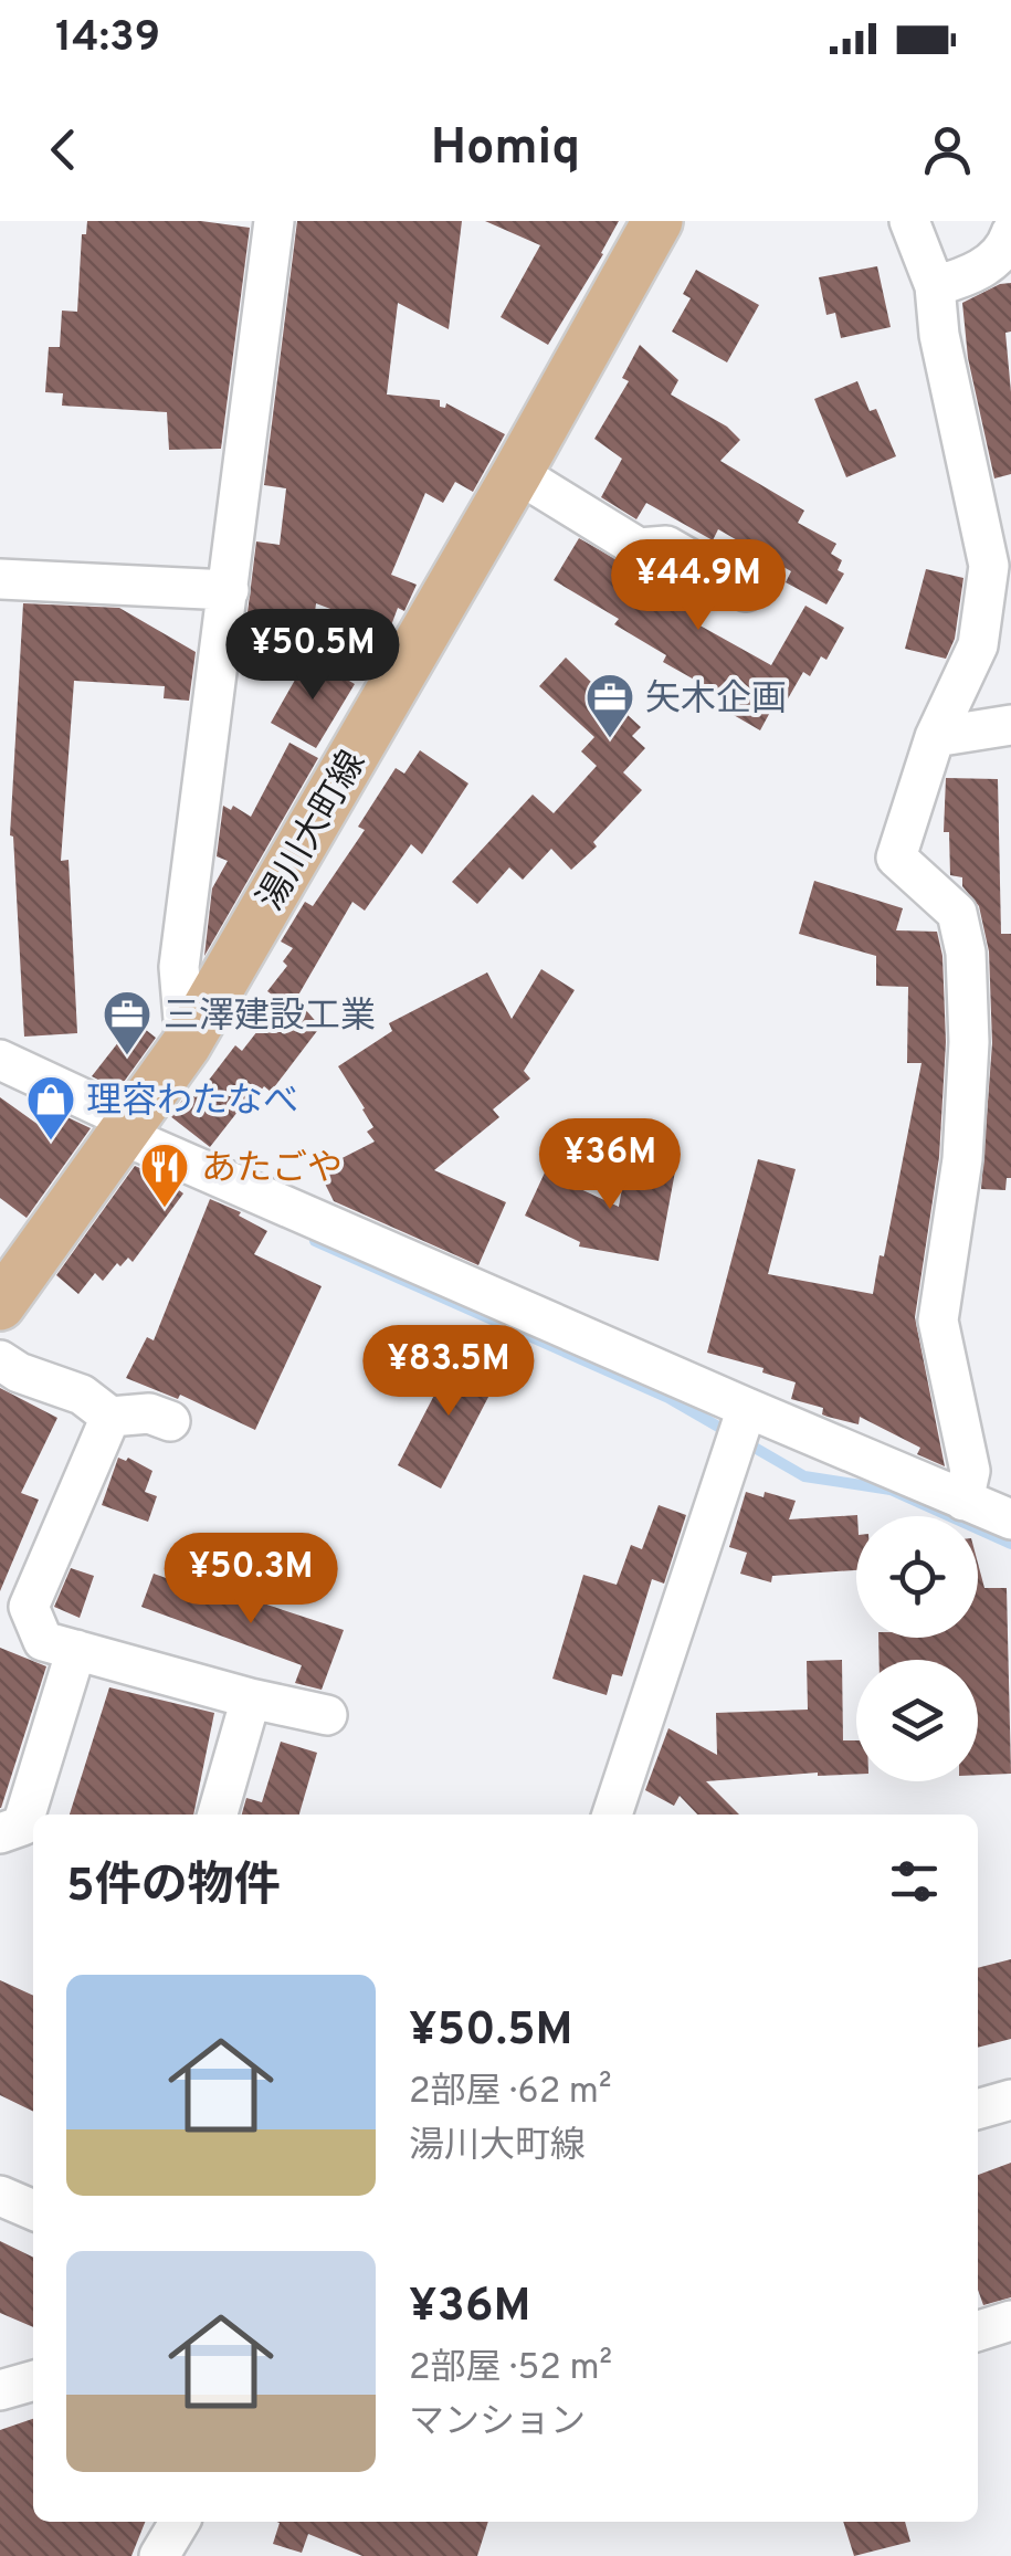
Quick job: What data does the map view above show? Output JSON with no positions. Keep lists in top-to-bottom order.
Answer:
{
  "streets": {
    "main road": ["湯川大町線"]
  },
  "places": {
    "office": ["矢木企画", "三澤建設工業"],
    "shop": ["理容わたなべ"],
    "restaurant": ["あたごや"]
  },
  "page": {
    "status": "14:39",
    "header": "Homiq",
    "price": [
      "¥44.9M",
      "¥50.5M",
      "¥36M",
      "¥83.5M",
      "¥50.3M"
    ],
    "heading": "5件の物件",
    "list": [
      {
        "name": "¥50.5M",
        "note": "2部屋 · 62 m² · 湯川大町線"
      },
      {
        "name": "¥36M",
        "note": "2部屋 · 52 m² · マンション"
      }
    ]
  }
}
